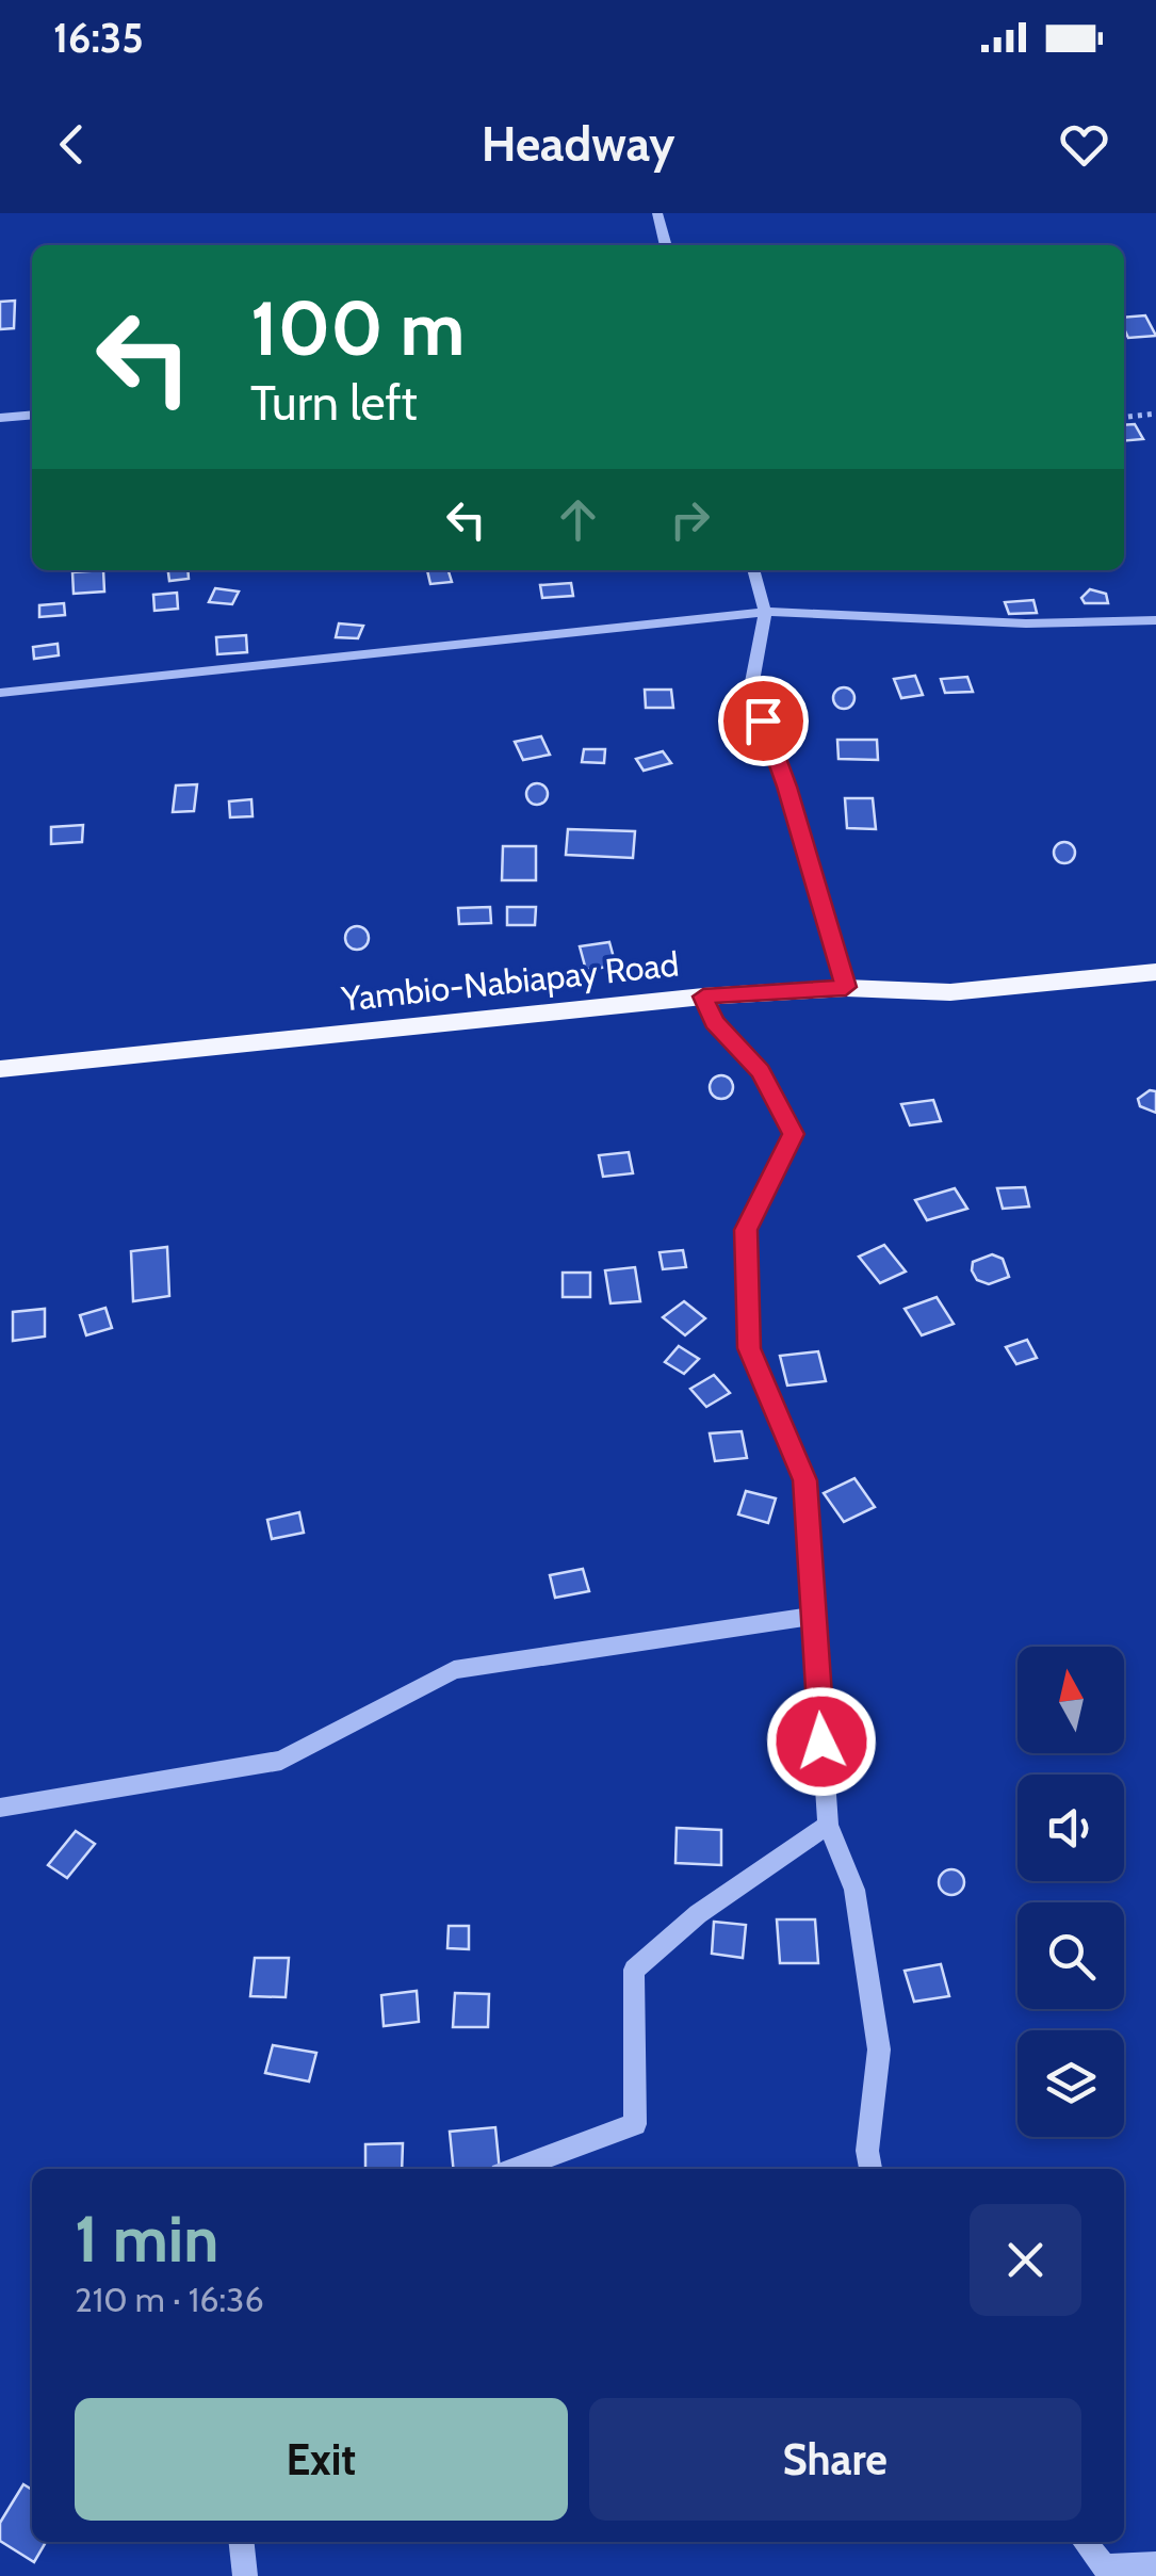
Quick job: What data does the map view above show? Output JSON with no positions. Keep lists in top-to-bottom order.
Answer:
{
  "streets": {
    "main road": ["Yambio-Nabiapay Road"]
  },
  "north": "top",
  "page": {
    "status": "16:35",
    "header": "Headway",
    "turn": ["100 m", "Turn left"],
    "heading": ["1 min", "210 m · 16:36"],
    "buttons": ["Exit", "Share"]
  }
}
